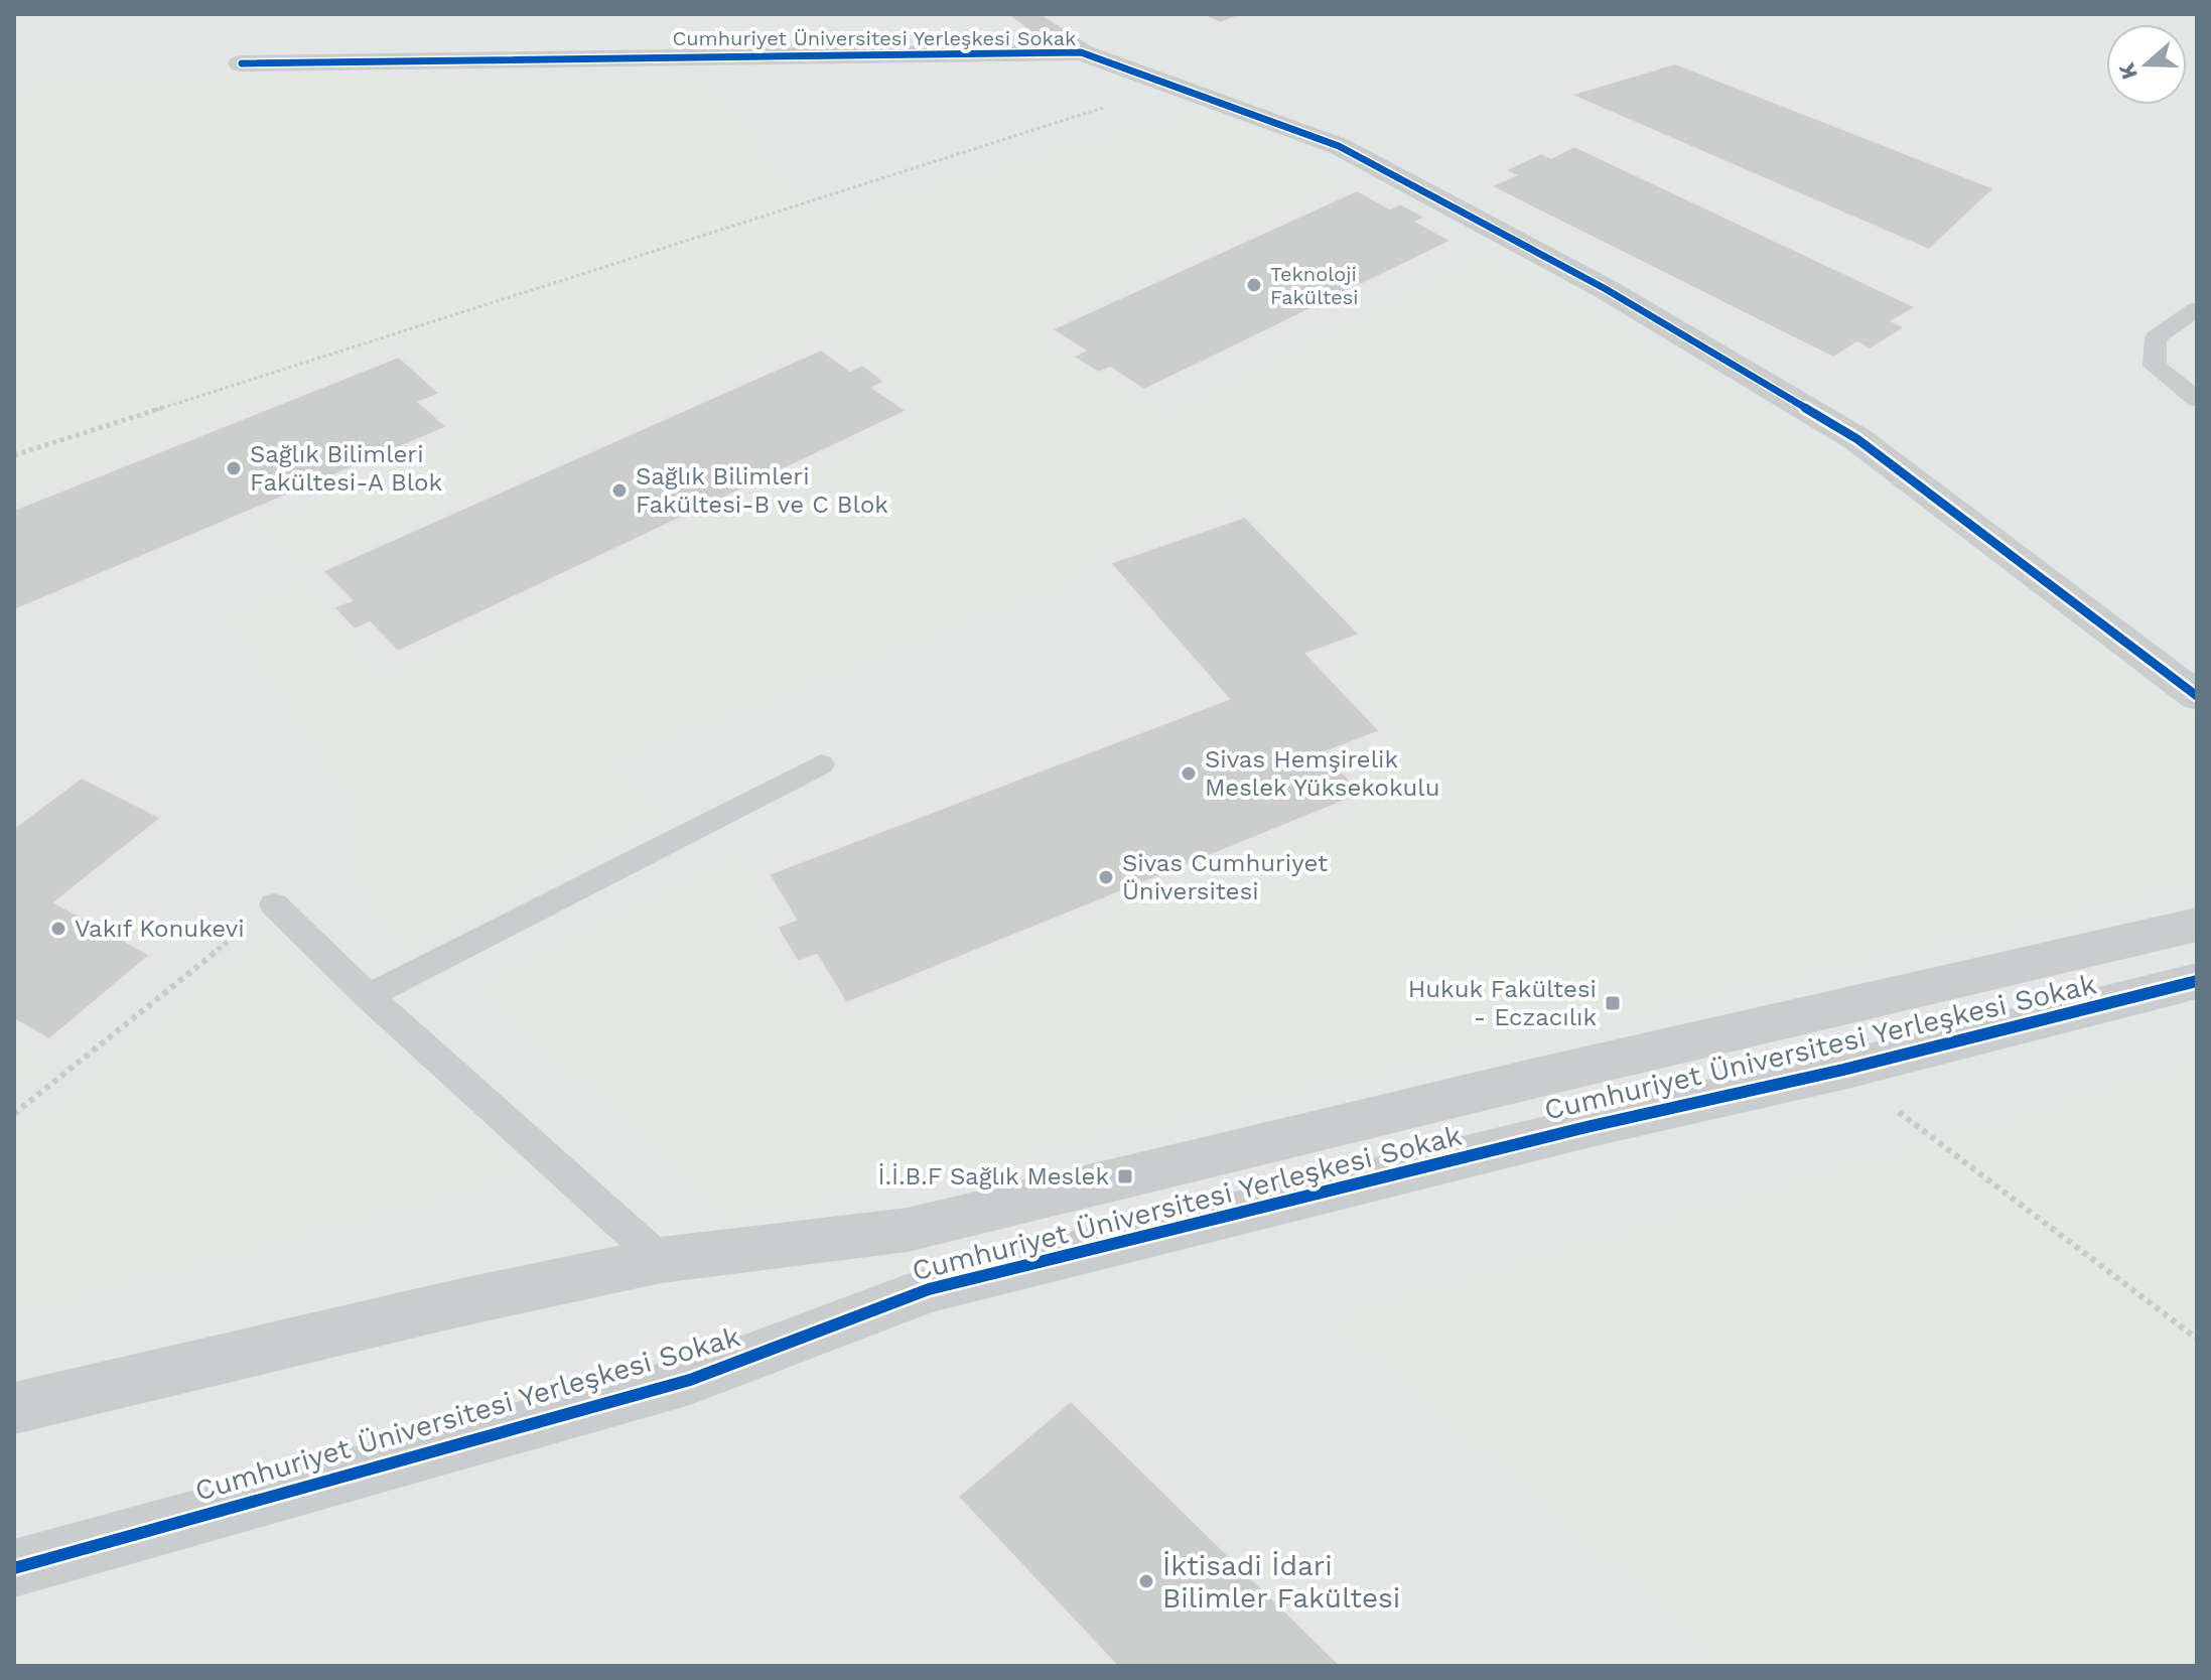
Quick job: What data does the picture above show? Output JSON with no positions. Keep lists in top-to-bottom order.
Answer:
{
  "streets": {
    "street": ["Cumhuriyet Üniversitesi Yerleşkesi Sokak"]
  },
  "places": {
    "other": [
      "Teknoloji Fakültesi",
      "Sağlık Bilimleri Fakültesi-A Blok",
      "Sağlık Bilimleri Fakültesi-B ve C Blok",
      "Sivas Hemşirelik Meslek Yüksekokulu",
      "Sivas Cumhuriyet Üniversitesi",
      "Vakıf Konukevi",
      "İktisadi İdari Bilimler Fakültesi"
    ],
    "transit": ["Hukuk Fakültesi - Eczacılık", "İ.İ.B.F Sağlık Meslek"]
  },
  "north": "left"
}
